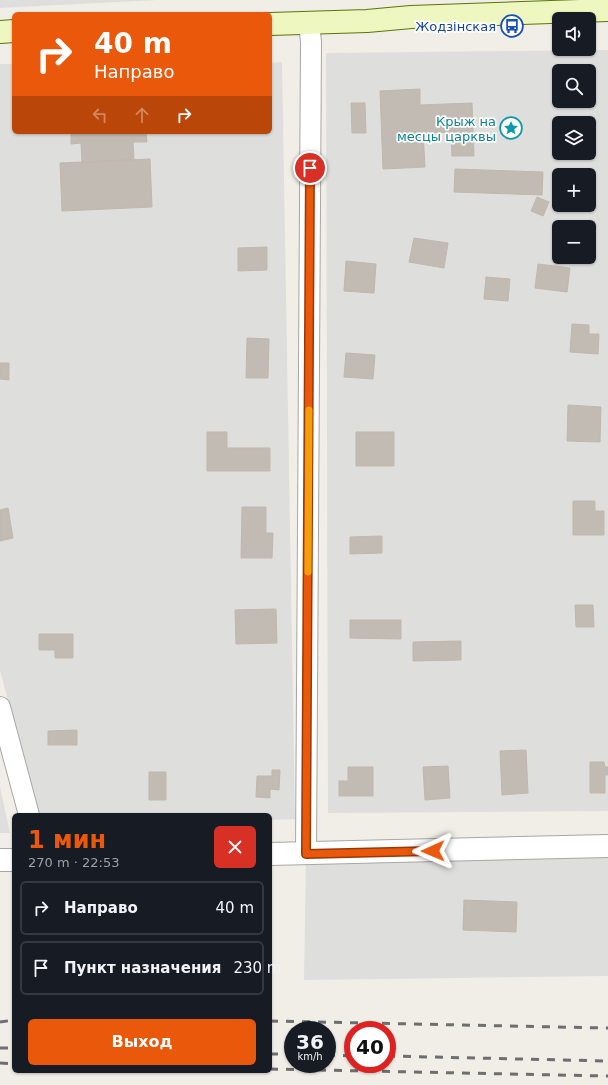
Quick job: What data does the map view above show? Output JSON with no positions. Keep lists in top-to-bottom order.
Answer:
{
  "places": {
    "bus stop": ["Жодзінская"],
    "place": ["Крыж на месцы царквы"]
  },
  "page": {
    "map_buttons": ["+", "−"],
    "turn": ["40 m", "Направо"],
    "heading": ["1 мин", "270 m · 22:53"],
    "list": [
      {
        "name": "Направо",
        "value": "40 m"
      },
      {
        "name": "Пункт назначения",
        "value": "230 m"
      }
    ],
    "buttons": "Выход",
    "speed": "36 km/h",
    "limit": "40"
  }
}
